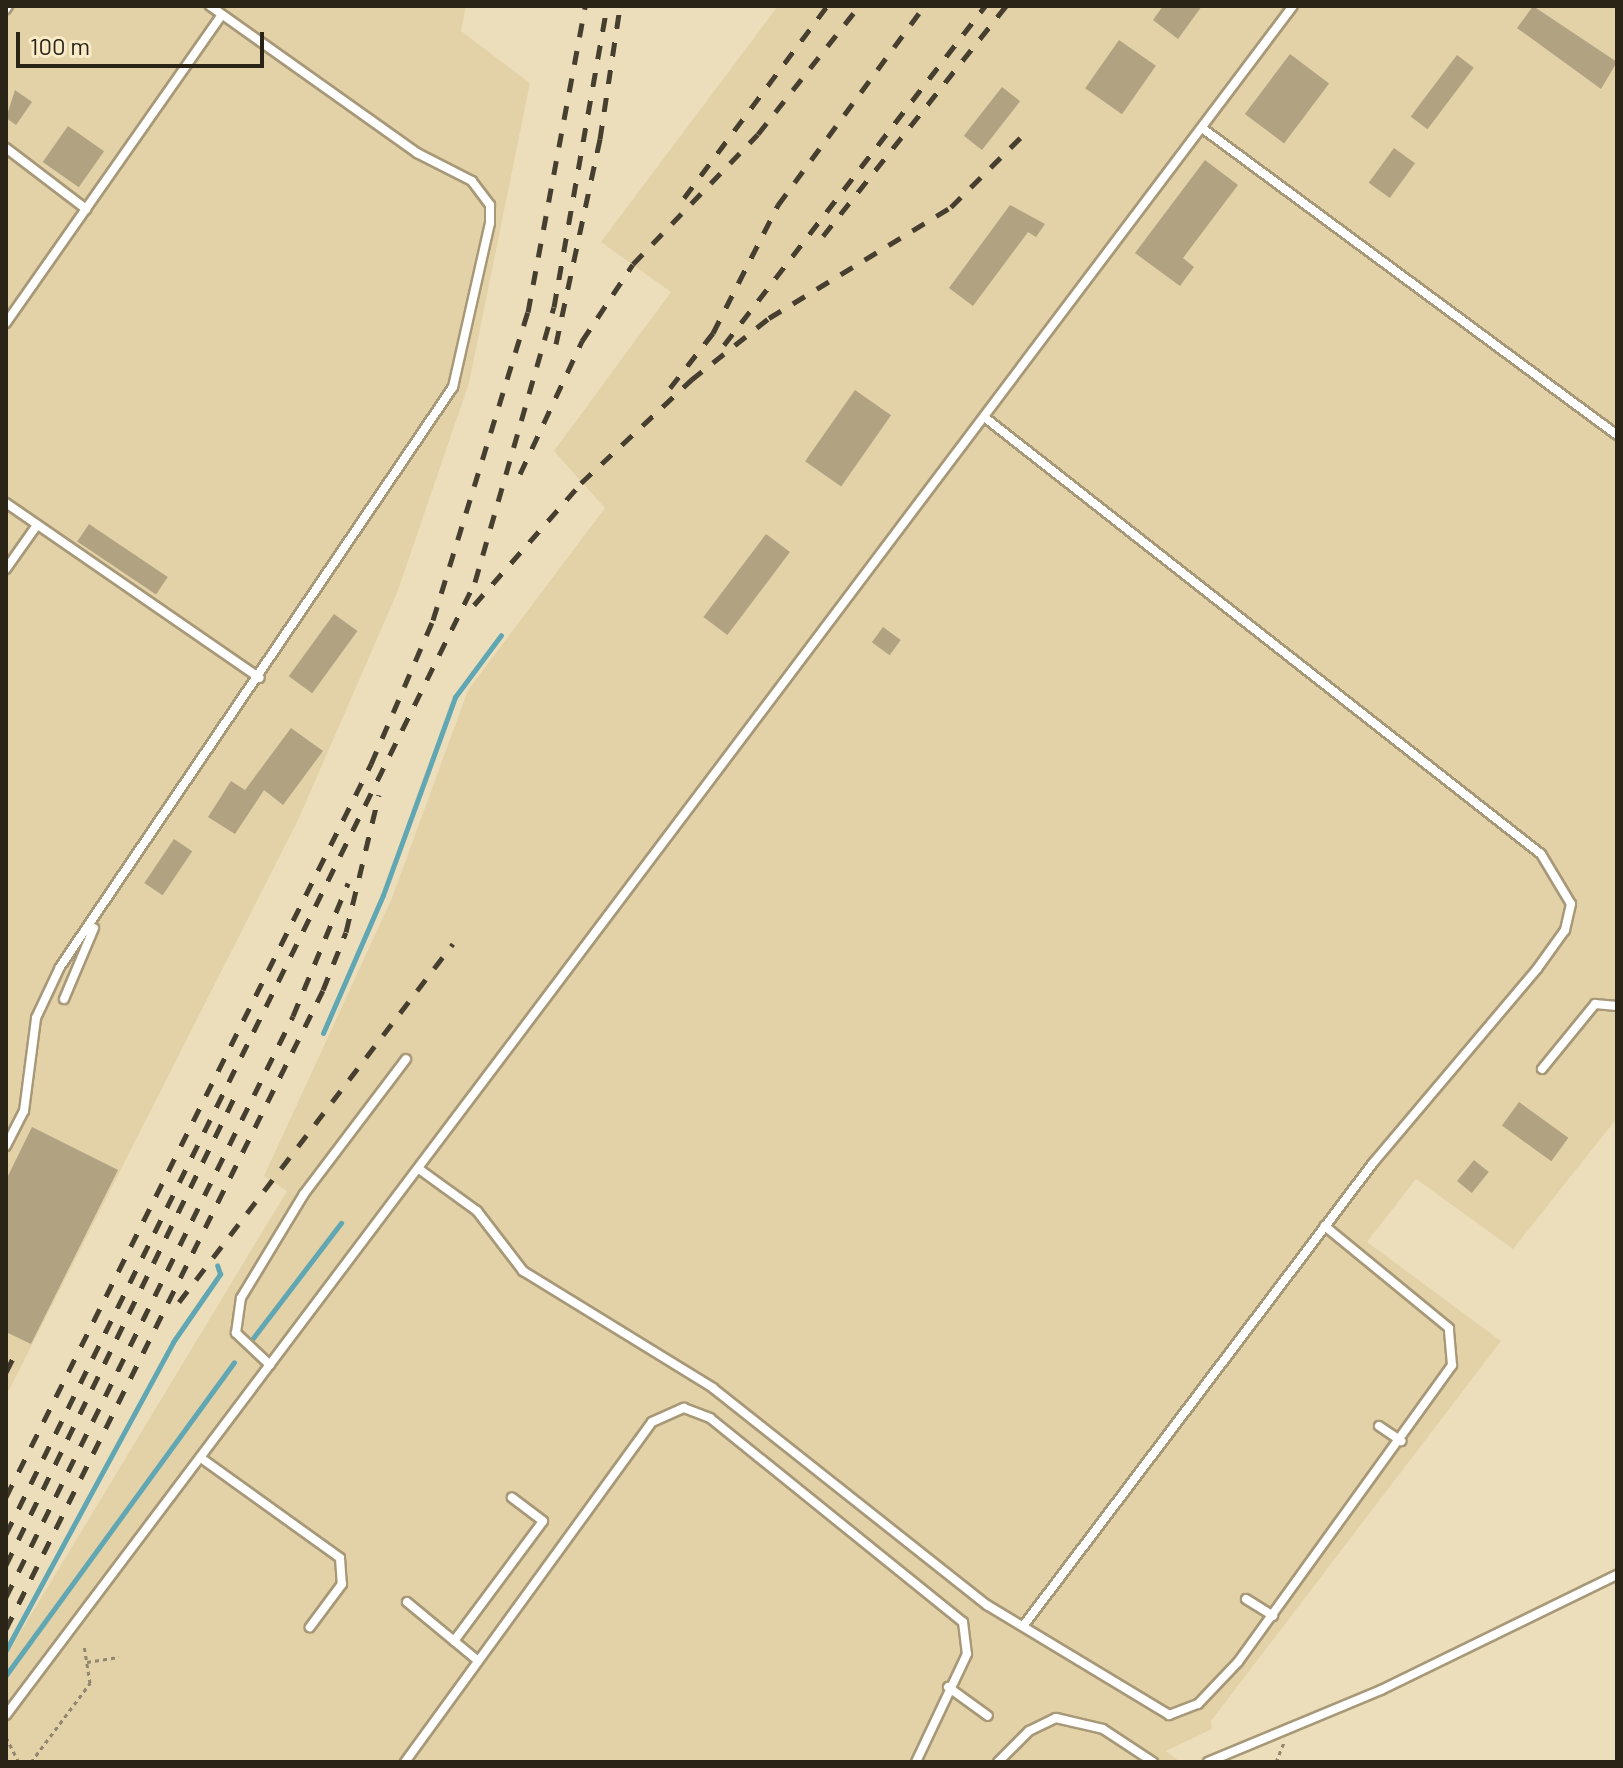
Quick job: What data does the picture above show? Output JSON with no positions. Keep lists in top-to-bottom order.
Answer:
{
  "scale_bar": "100 m"
}
